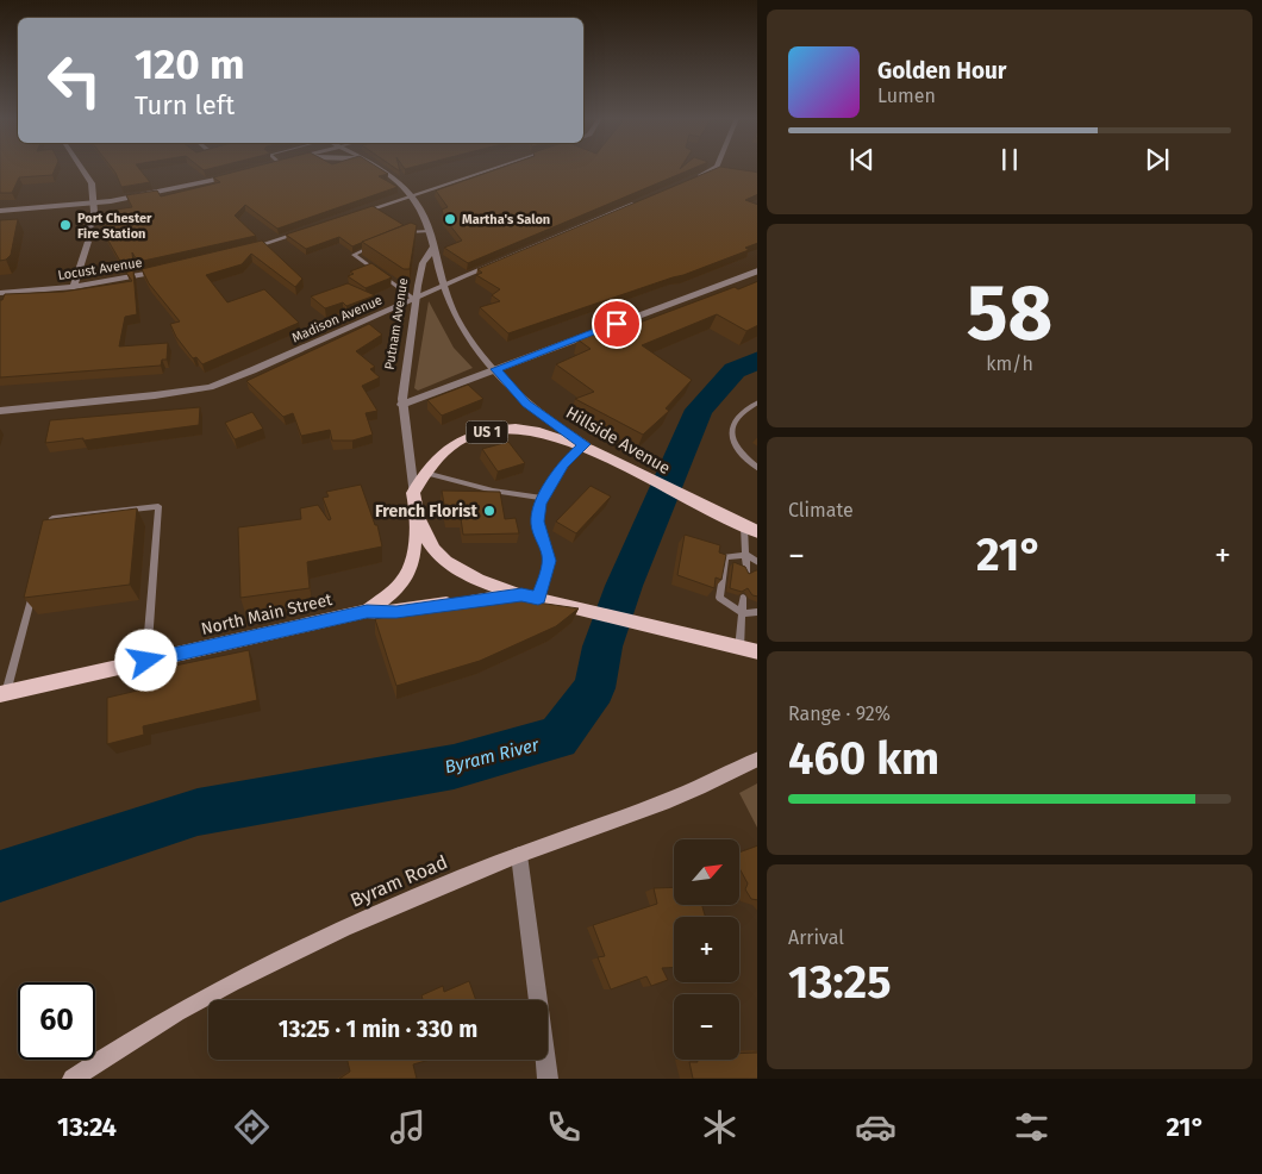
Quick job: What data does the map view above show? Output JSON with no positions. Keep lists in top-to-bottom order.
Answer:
{
  "streets": {
    "main road": [
      "Putnam Avenue",
      "US 1",
      "Hillside Avenue",
      "North Main Street",
      "Byram Road"
    ],
    "street": ["Locust Avenue", "Madison Avenue"]
  },
  "crossings": [
    ["Madison Avenue", "Putnam Avenue"],
    ["Madison Avenue", "Hillside Avenue"],
    ["Putnam Avenue", "US 1"],
    ["Putnam Avenue", "Hillside Avenue"],
    ["Putnam Avenue", "North Main Street"],
    ["US 1", "Hillside Avenue"]
  ],
  "water": ["Byram River"],
  "places": ["Martha's Salon", "Port Chester Fire Station", "French Florist"],
  "north": "top right",
  "page": {
    "turn": ["120 m", "Turn left"],
    "song": ["Golden Hour", "Lumen"],
    "tile": [
      ["58", "km/h"],
      "Climate",
      ["Range · 92%", "460 km"],
      ["Arrival", "13:25"]
    ],
    "heat": ["−", "21°", "+"],
    "map_buttons": ["+", "−"],
    "limit": "60",
    "trip": "13:25 · 1 min · 330 m",
    "tabs": ["13:24", "21°"]
  }
}
